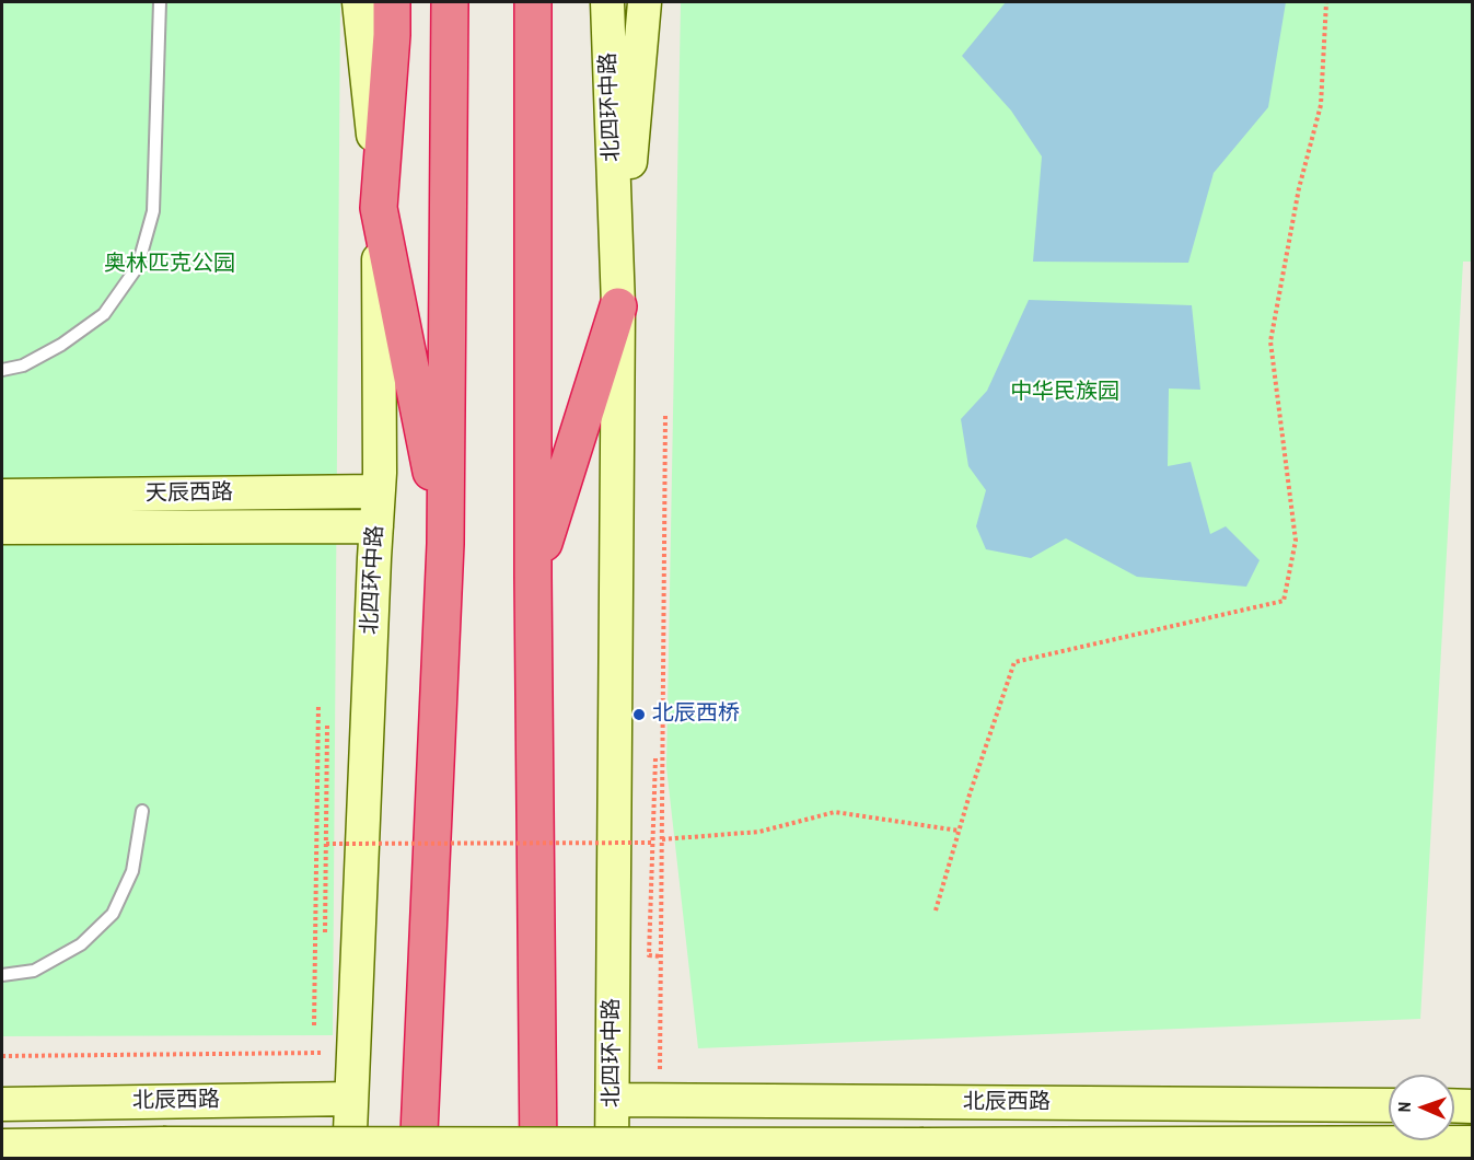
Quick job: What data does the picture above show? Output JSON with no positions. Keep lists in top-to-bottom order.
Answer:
{
  "streets": {
    "street": ["北四环中路", "天辰西路", "北辰西路"]
  },
  "crossings": [
    ["北四环中路", "天辰西路"],
    ["北四环中路", "北辰西路"]
  ],
  "parks": ["奥林匹克公园", "中华民族园"],
  "places": ["北辰西桥"],
  "north": "left"
}
